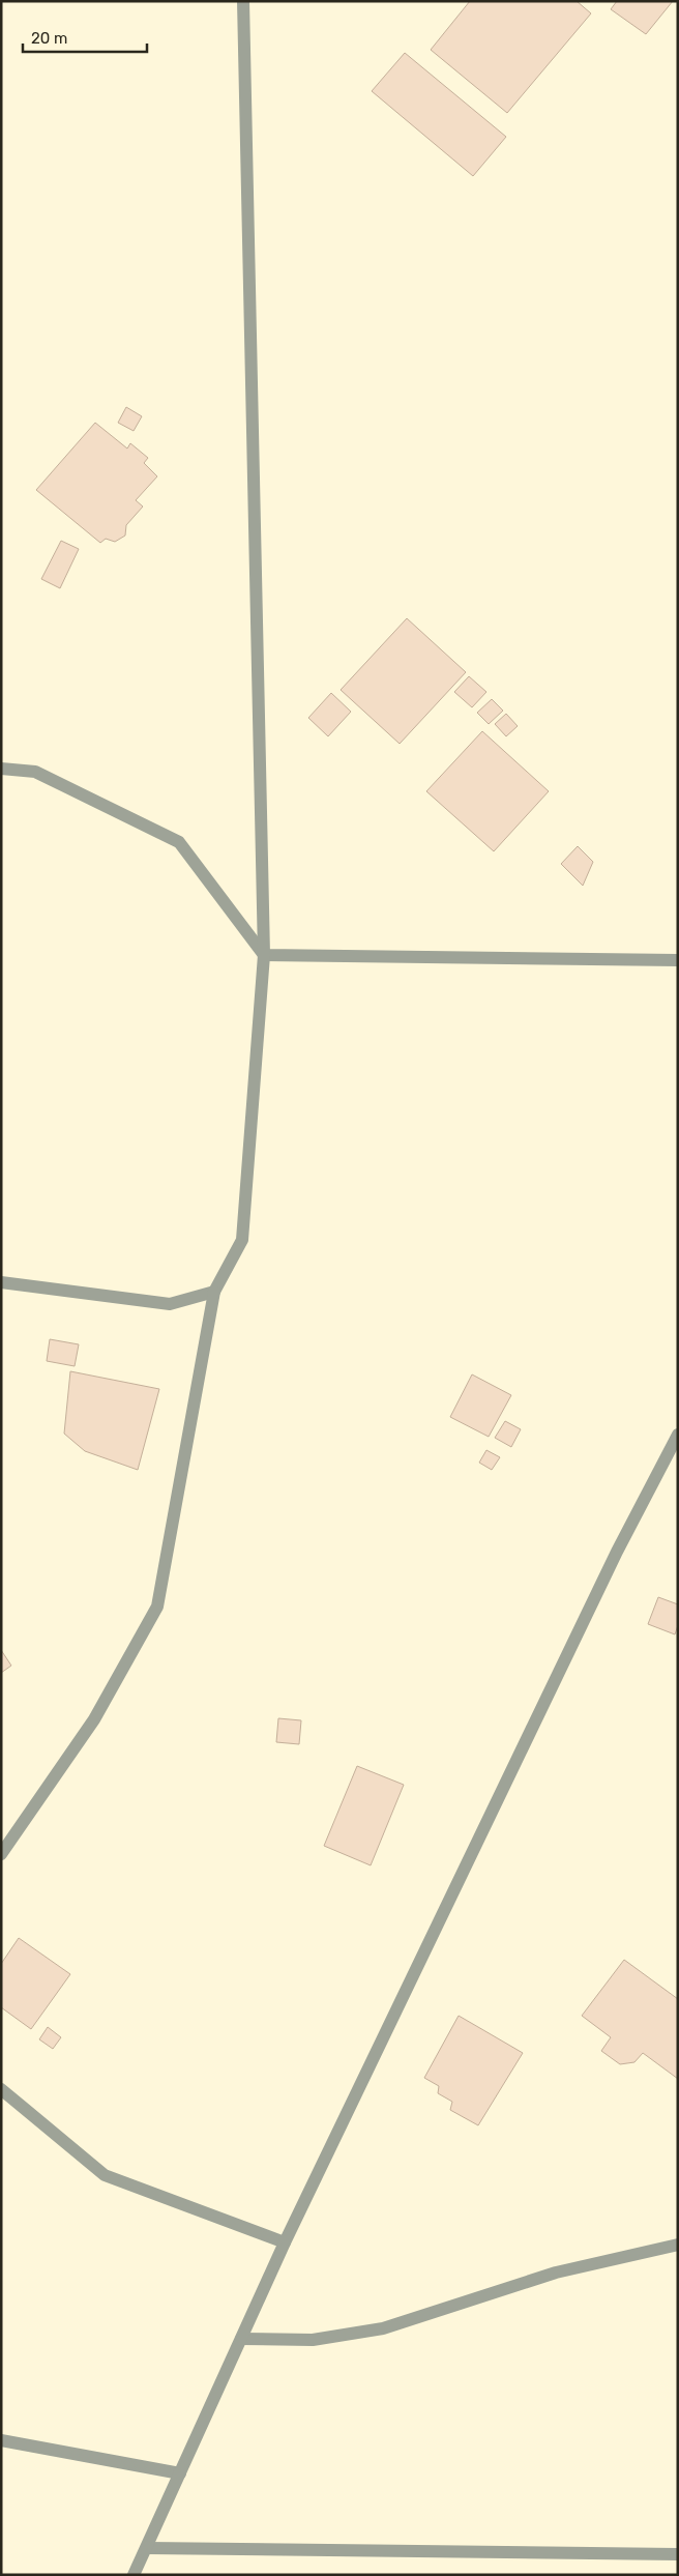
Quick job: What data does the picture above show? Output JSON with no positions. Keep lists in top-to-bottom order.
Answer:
{
  "scale_bar": "20 m"
}
